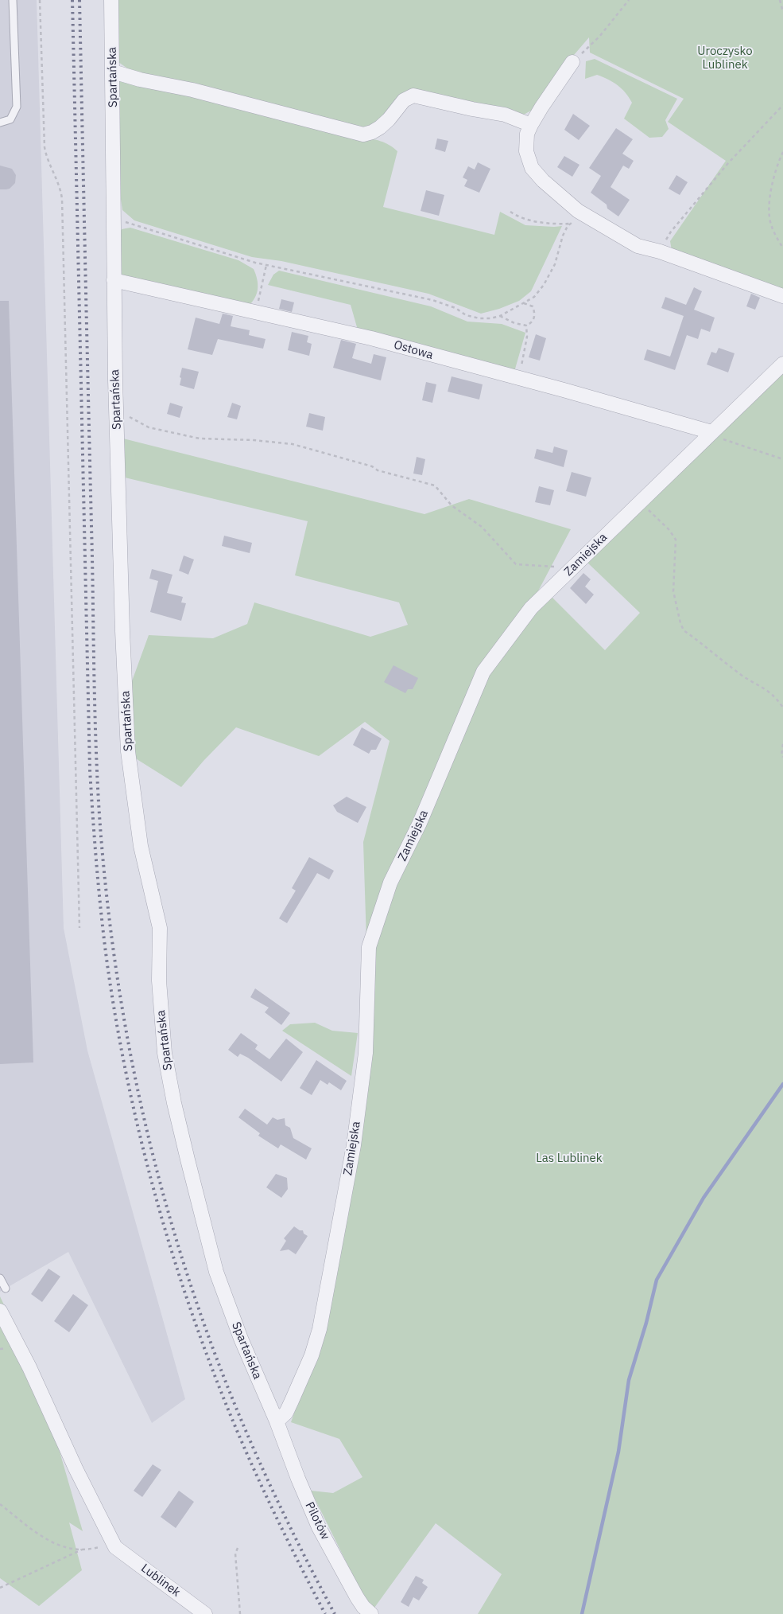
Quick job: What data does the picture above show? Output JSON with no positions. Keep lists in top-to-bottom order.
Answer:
{
  "streets": {
    "street": [
      "Spartańska",
      "Ostowa",
      "Zamiejska",
      "Pilotów",
      "Lublinek"
    ]
  },
  "crossings": [
    ["Spartańska", "Ostowa"],
    ["Spartańska", "Zamiejska"],
    ["Spartańska", "Pilotów"],
    ["Ostowa", "Zamiejska"],
    ["Zamiejska", "Pilotów"]
  ],
  "parks": ["Uroczysko Lublinek", "Las Lublinek"]
}
